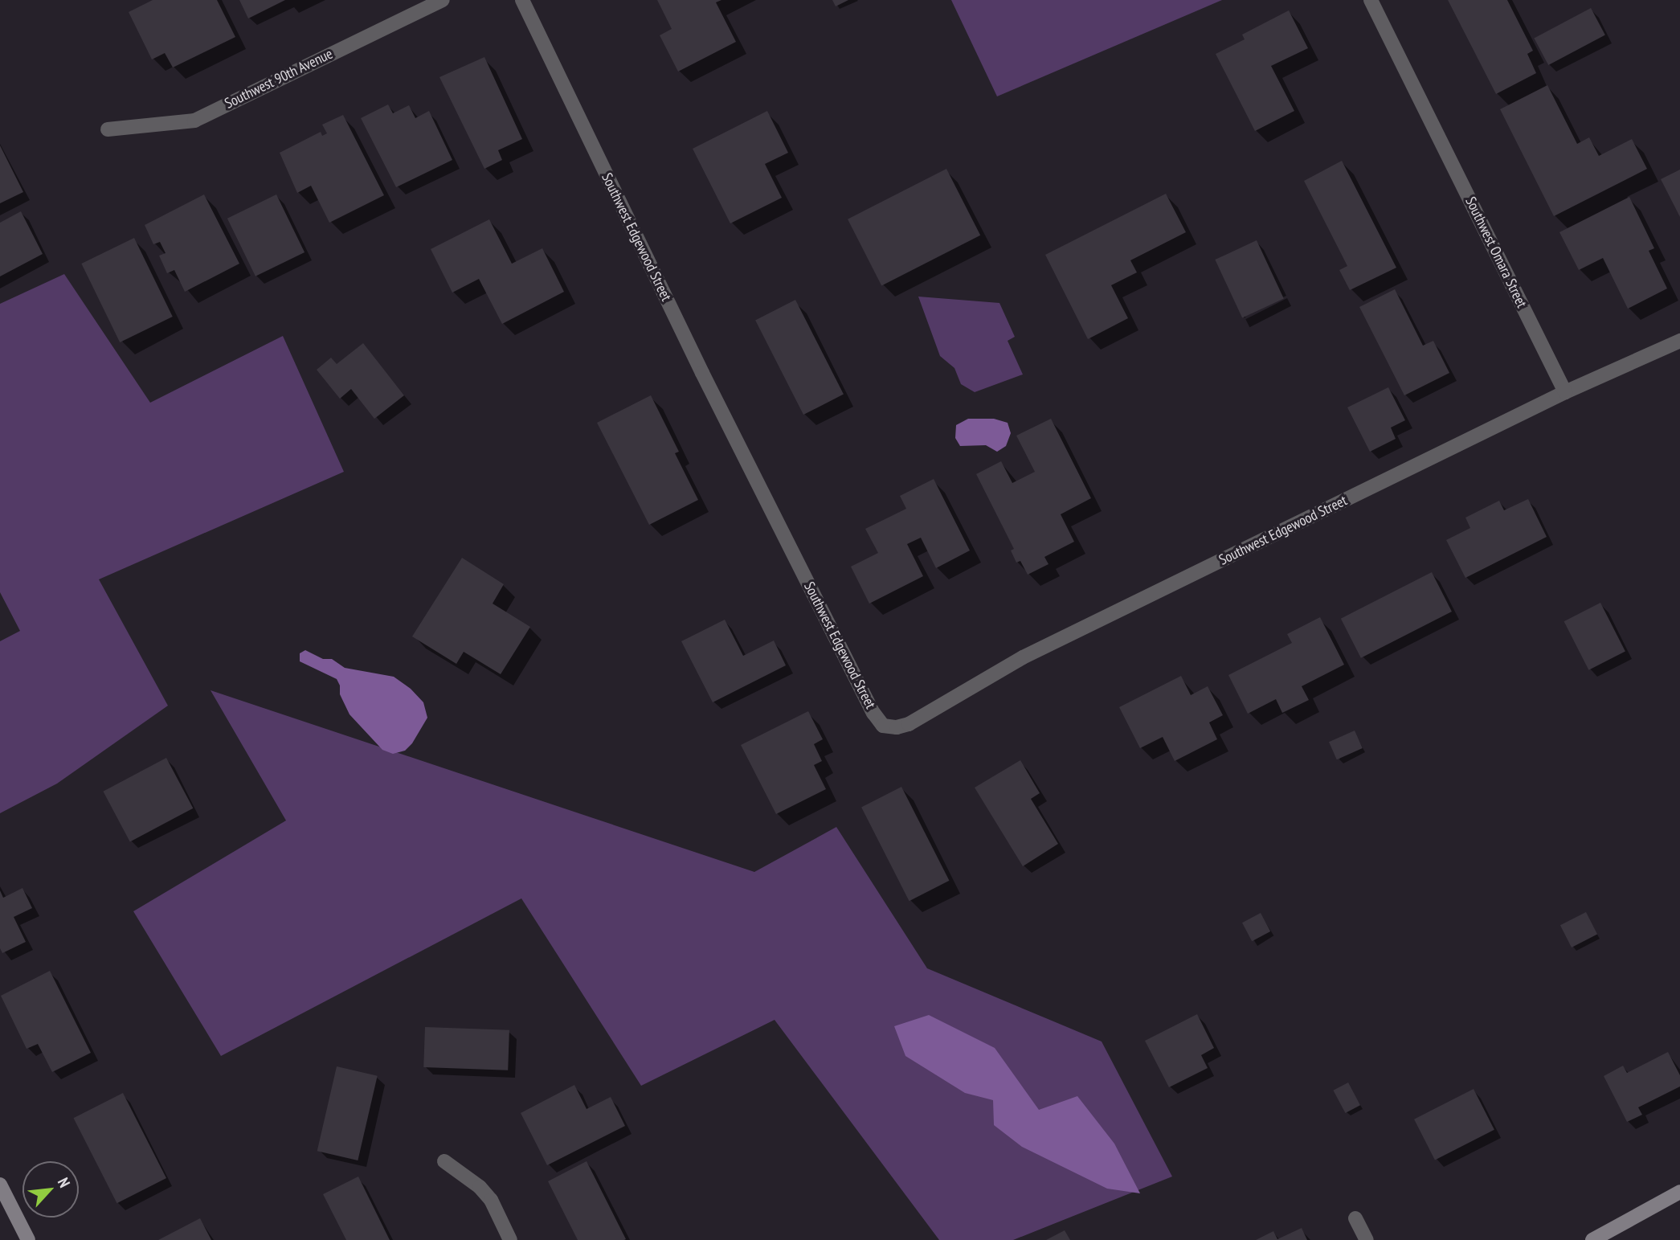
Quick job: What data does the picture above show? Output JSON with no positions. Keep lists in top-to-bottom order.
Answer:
{
  "streets": {
    "street": ["Southwest 90th Avenue", "Southwest Edgewood Street", "Southwest Omara Street"]
  },
  "crossings": [
    ["Southwest Edgewood Street", "Southwest Omara Street"]
  ],
  "north": "top right"
}
